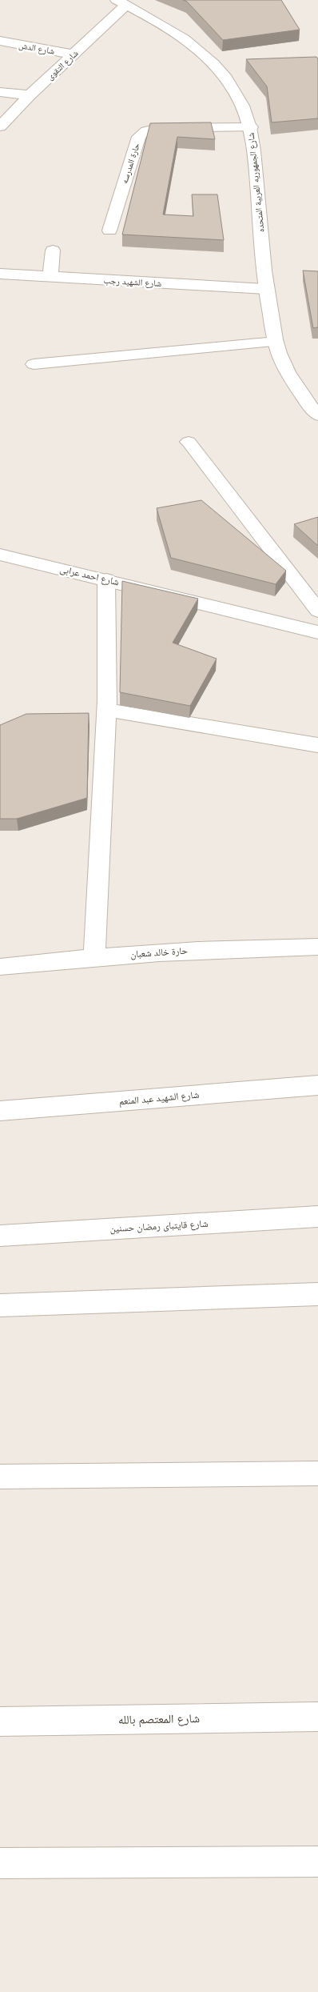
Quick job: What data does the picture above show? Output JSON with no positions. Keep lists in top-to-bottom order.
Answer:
{
  "streets": {
    "street": [
      "شارع الدش",
      "شارع التقوى",
      "حارة المدرسه",
      "شارع الجمهوريه العربية المتحده",
      "شارع الشهيد رجب",
      "شارع احمد عرابى",
      "حارة خالد شعبان",
      "شارع الشهيد عبد المنعم",
      "شارع قايتباى رمضان حسنين",
      "شارع المعتصم بالله"
    ]
  },
  "crossings": [
    ["شارع الدش", "شارع التقوى"],
    ["شارع التقوى", "شارع الجمهوريه العربية المتحده"],
    ["حارة المدرسه", "شارع الجمهوريه العربية المتحده"],
    ["شارع الجمهوريه العربية المتحده", "شارع الشهيد رجب"]
  ]
}
